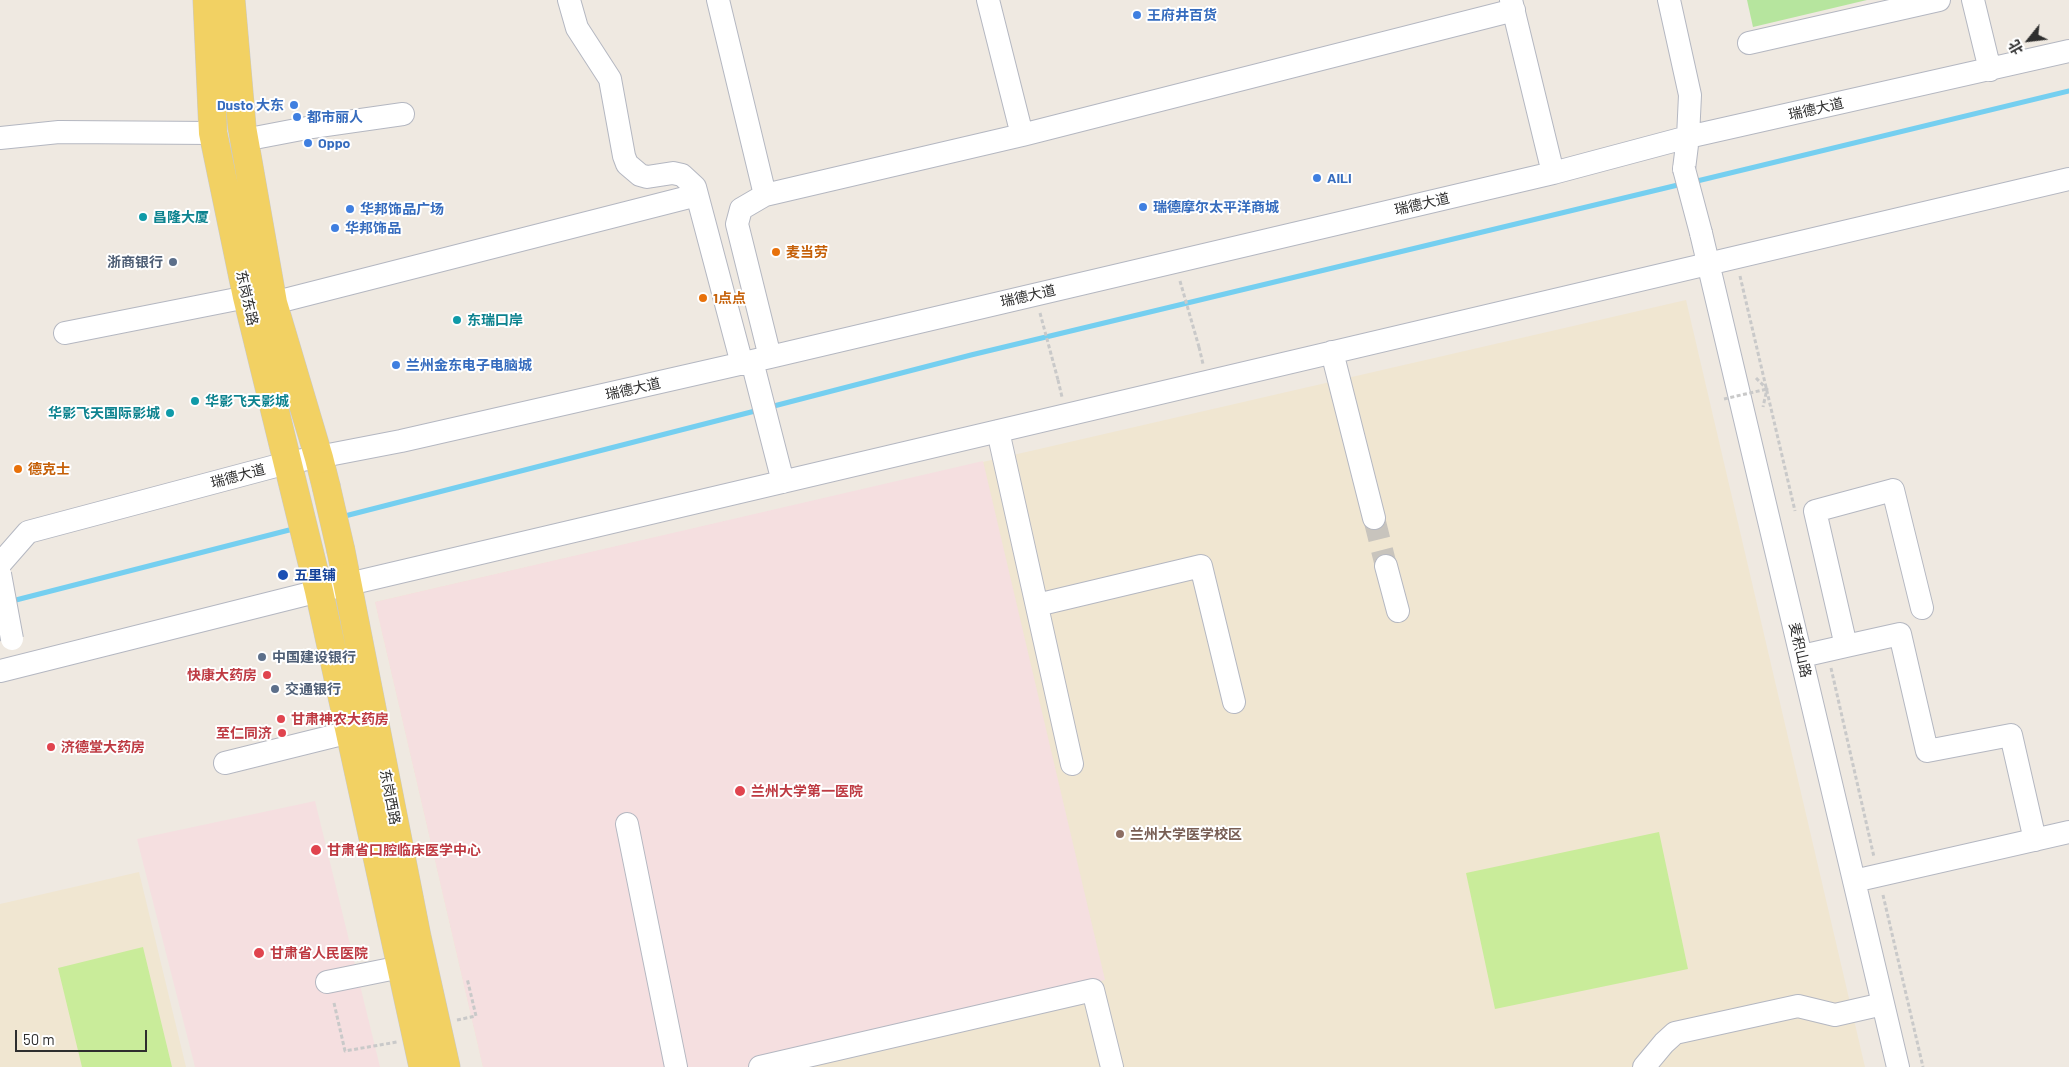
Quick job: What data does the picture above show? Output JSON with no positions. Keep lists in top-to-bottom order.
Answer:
{
  "streets": {
    "main road": ["东岗东路", "东岗西路"],
    "street": ["瑞德大道", "麦积山路"]
  },
  "crossings": [
    ["瑞德大道", "东岗东路"],
    ["瑞德大道", "麦积山路"],
    ["东岗东路", "东岗西路"]
  ],
  "places": [
    "王府井百货",
    "Dusto 大东",
    "都市丽人",
    "Oppo",
    "AILI",
    "瑞德摩尔太平洋商城",
    "华邦饰品广场",
    "昌隆大厦",
    "华邦饰品",
    "麦当劳",
    "浙商银行",
    "1点点",
    "东瑞口岸",
    "兰州金东电子电脑城",
    "华影飞天影城",
    "华影飞天国际影城",
    "德克士",
    "五里铺",
    "中国建设银行",
    "快康大药房",
    "交通银行",
    "甘肃神农大药房",
    "至仁同济",
    "济德堂大药房",
    "兰州大学第一医院",
    "兰州大学医学校区",
    "甘肃省口腔临床医学中心",
    "甘肃省人民医院"
  ],
  "scale_bar": "50 m",
  "north": "bottom left"
}
